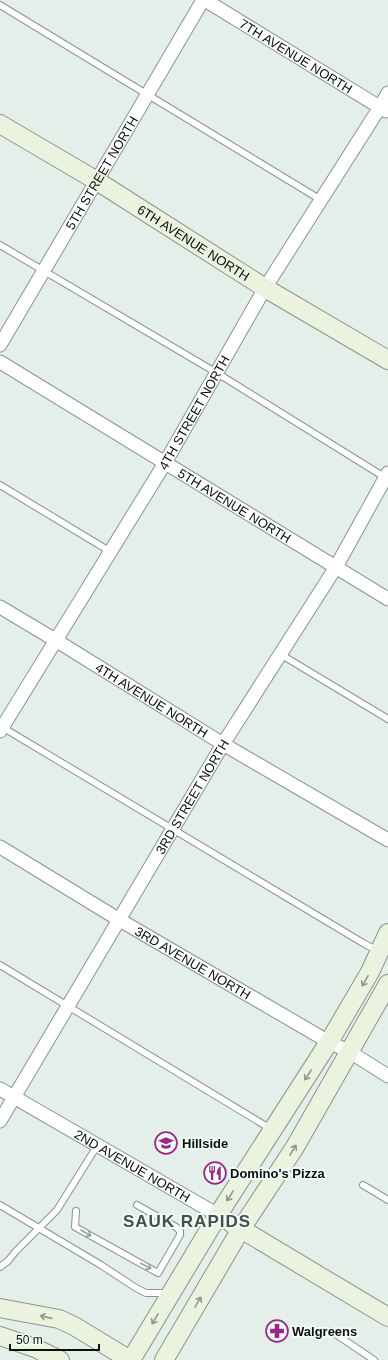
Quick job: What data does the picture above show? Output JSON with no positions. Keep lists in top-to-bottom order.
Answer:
{
  "streets": {
    "main road": ["6TH AVENUE NORTH", "2ND AVENUE NORTH"],
    "street": [
      "7TH AVENUE NORTH",
      "5TH STREET NORTH",
      "4TH STREET NORTH",
      "5TH AVENUE NORTH",
      "4TH AVENUE NORTH",
      "3RD STREET NORTH",
      "3RD AVENUE NORTH"
    ]
  },
  "crossings": [
    ["7TH AVENUE NORTH", "5TH STREET NORTH"],
    ["7TH AVENUE NORTH", "4TH STREET NORTH"],
    ["5TH STREET NORTH", "6TH AVENUE NORTH"],
    ["6TH AVENUE NORTH", "4TH STREET NORTH"],
    ["4TH STREET NORTH", "5TH AVENUE NORTH"],
    ["4TH STREET NORTH", "4TH AVENUE NORTH"],
    ["5TH AVENUE NORTH", "3RD STREET NORTH"],
    ["4TH AVENUE NORTH", "3RD STREET NORTH"],
    ["3RD STREET NORTH", "3RD AVENUE NORTH"],
    ["3RD STREET NORTH", "2ND AVENUE NORTH"]
  ],
  "districts": ["SAUK RAPIDS"],
  "places": {
    "school or university": ["Hillside"],
    "restaurant": ["Domino's Pizza"],
    "pharmacy": ["Walgreens"]
  },
  "scale_bar": "50 m"
}
